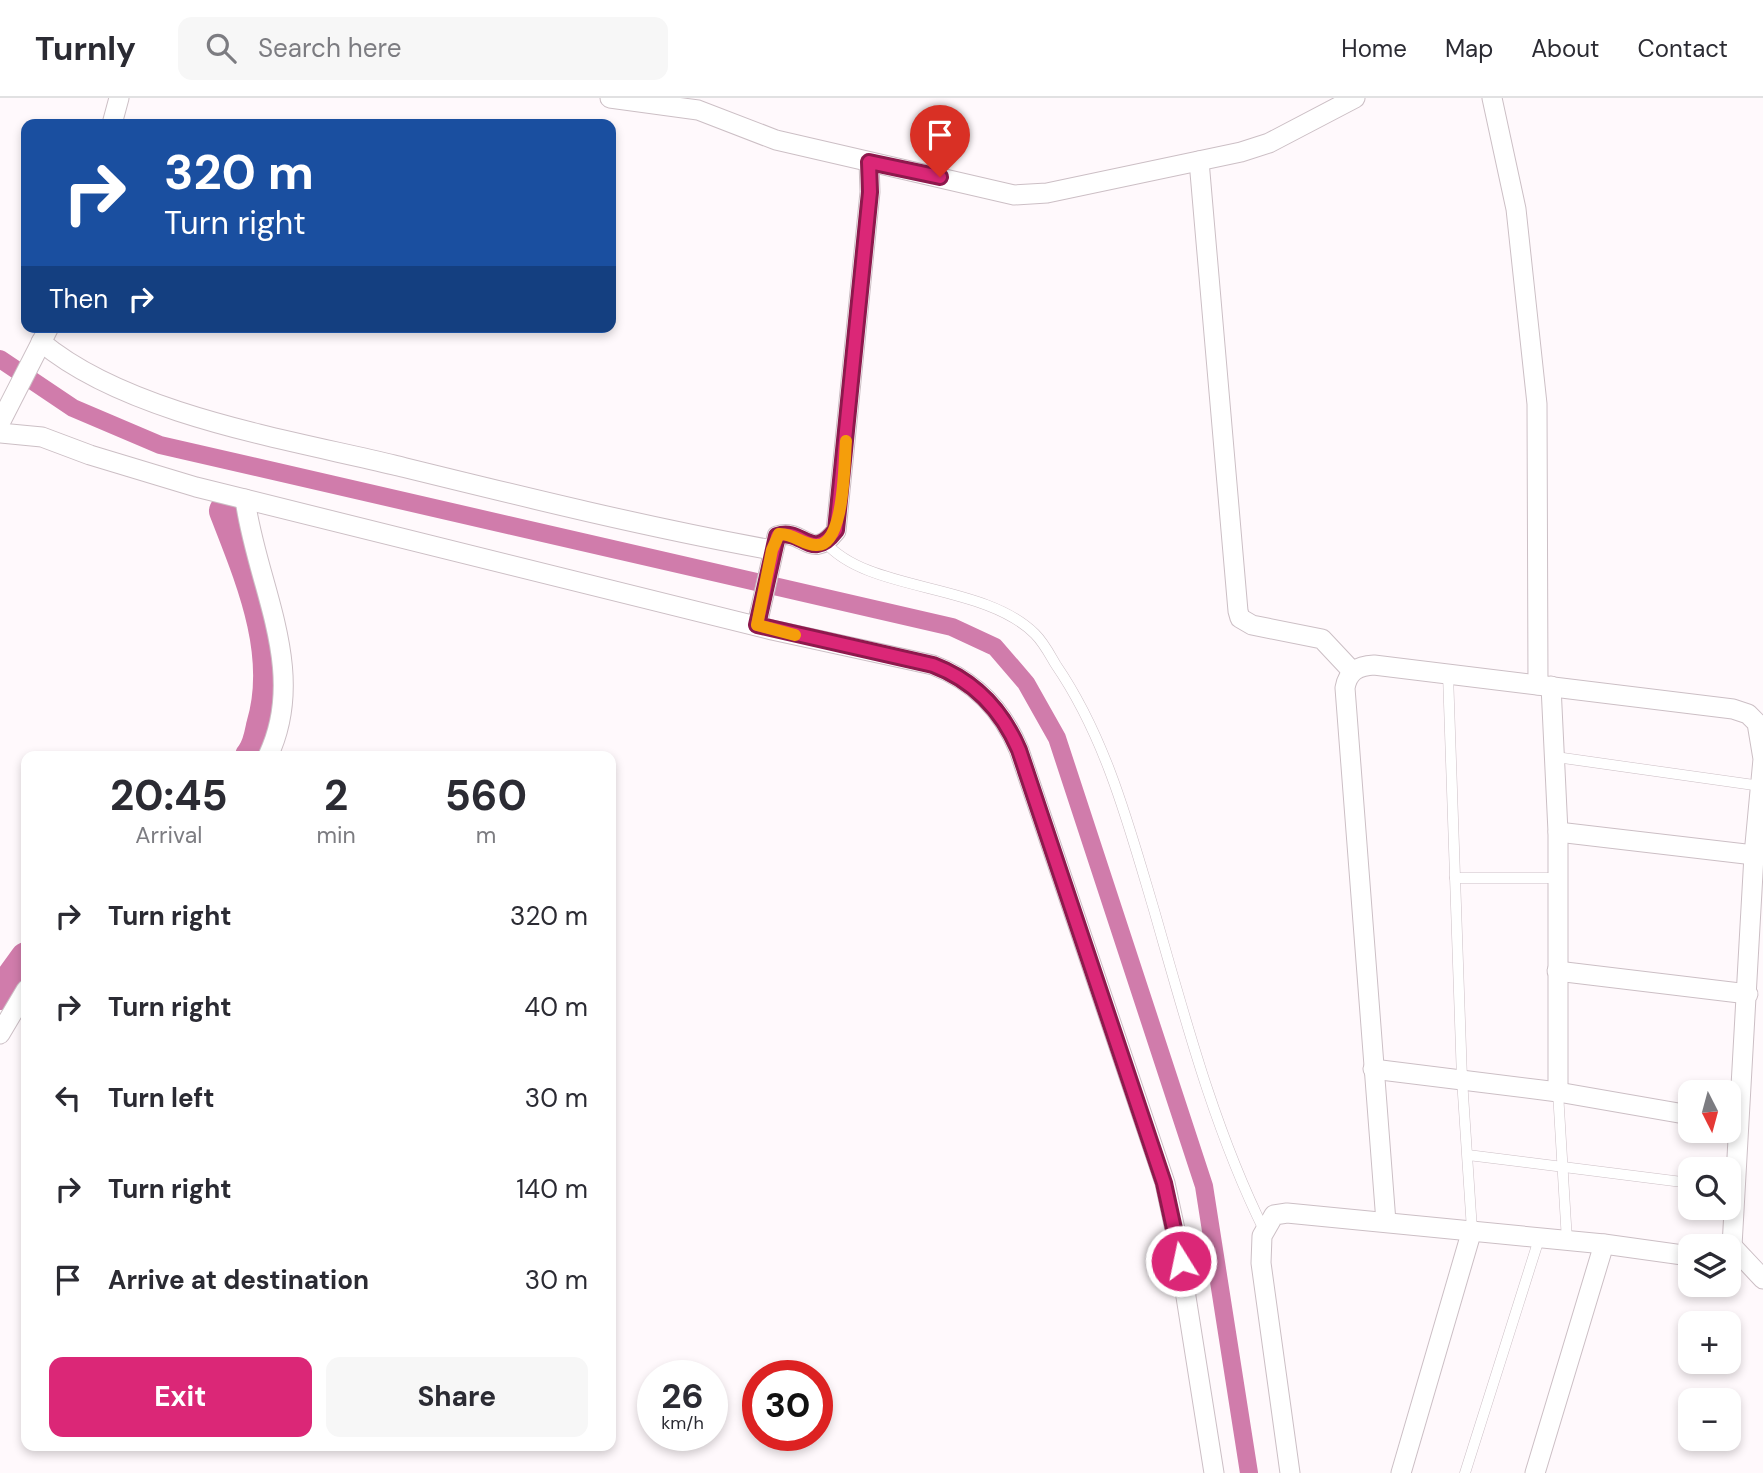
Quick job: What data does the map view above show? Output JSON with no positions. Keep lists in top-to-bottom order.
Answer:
{
  "north": "bottom",
  "page": {
    "header": "Turnly",
    "search": "Search here",
    "nav": [
      "Home",
      "Map",
      "About",
      "Contact"
    ],
    "turn": ["320 m", "Turn right"],
    "then": "Then",
    "eta": [
      "20:45",
      "Arrival",
      "2",
      "min",
      "560",
      "m"
    ],
    "list": [
      {
        "name": "Turn right",
        "value": "320 m"
      },
      {
        "name": "Turn right",
        "value": "40 m"
      },
      {
        "name": "Turn left",
        "value": "30 m"
      },
      {
        "name": "Turn right",
        "value": "140 m"
      },
      {
        "name": "Arrive at destination",
        "value": "30 m"
      }
    ],
    "map_buttons": ["+", "−"],
    "buttons": ["Exit", "Share"],
    "speed": "26 km/h",
    "limit": "30"
  }
}
